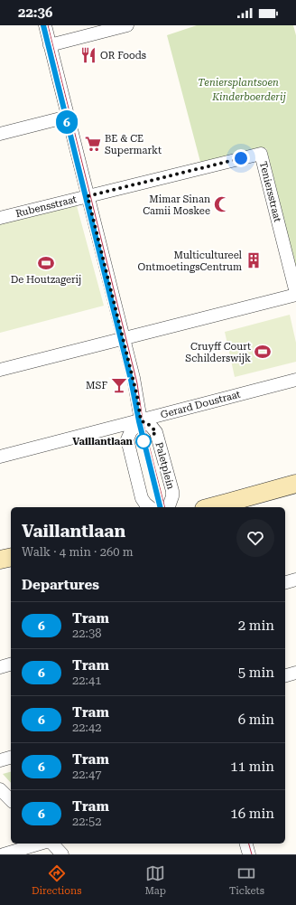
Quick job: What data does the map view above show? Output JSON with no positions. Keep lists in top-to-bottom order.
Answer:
{
  "streets": {
    "street": [
      "Teniersstraat",
      "Rubensstraat",
      "Gerard Doustraat",
      "Paletplein"
    ]
  },
  "crossings": [
    ["Teniersstraat", "Rubensstraat"],
    ["Gerard Doustraat", "Paletplein"]
  ],
  "parks": ["Teniersplantsoen", "Kinderboerderij"],
  "places": {
    "restaurant": ["OR Foods"],
    "supermarket": ["BE & CE Supermarkt"],
    "mosque": ["Mimar Sinan Camii Moskee"],
    "building": ["Multicultureel OntmoetingsCentrum"],
    "sports": ["De Houtzagerij", "Cruyff Court Schilderswijk"],
    "bar": ["MSF"],
    "other": ["Vaillantlaan"]
  },
  "lines": ["tram line 6"],
  "page": {
    "status": "22:36",
    "on_map": "6",
    "heading": [
      ["Vaillantlaan", "Walk · 4 min · 260 m"],
      "Departures"
    ],
    "list": [
      {
        "mark": "6",
        "name": "Tram",
        "note": "22:38",
        "value": "2 min"
      },
      {
        "mark": "6",
        "name": "Tram",
        "note": "22:41",
        "value": "5 min"
      },
      {
        "mark": "6",
        "name": "Tram",
        "note": "22:42",
        "value": "6 min"
      },
      {
        "mark": "6",
        "name": "Tram",
        "note": "22:47",
        "value": "11 min"
      },
      {
        "mark": "6",
        "name": "Tram",
        "note": "22:52",
        "value": "16 min"
      }
    ],
    "tabs": ["Directions", "Map", "Tickets"]
  }
}
